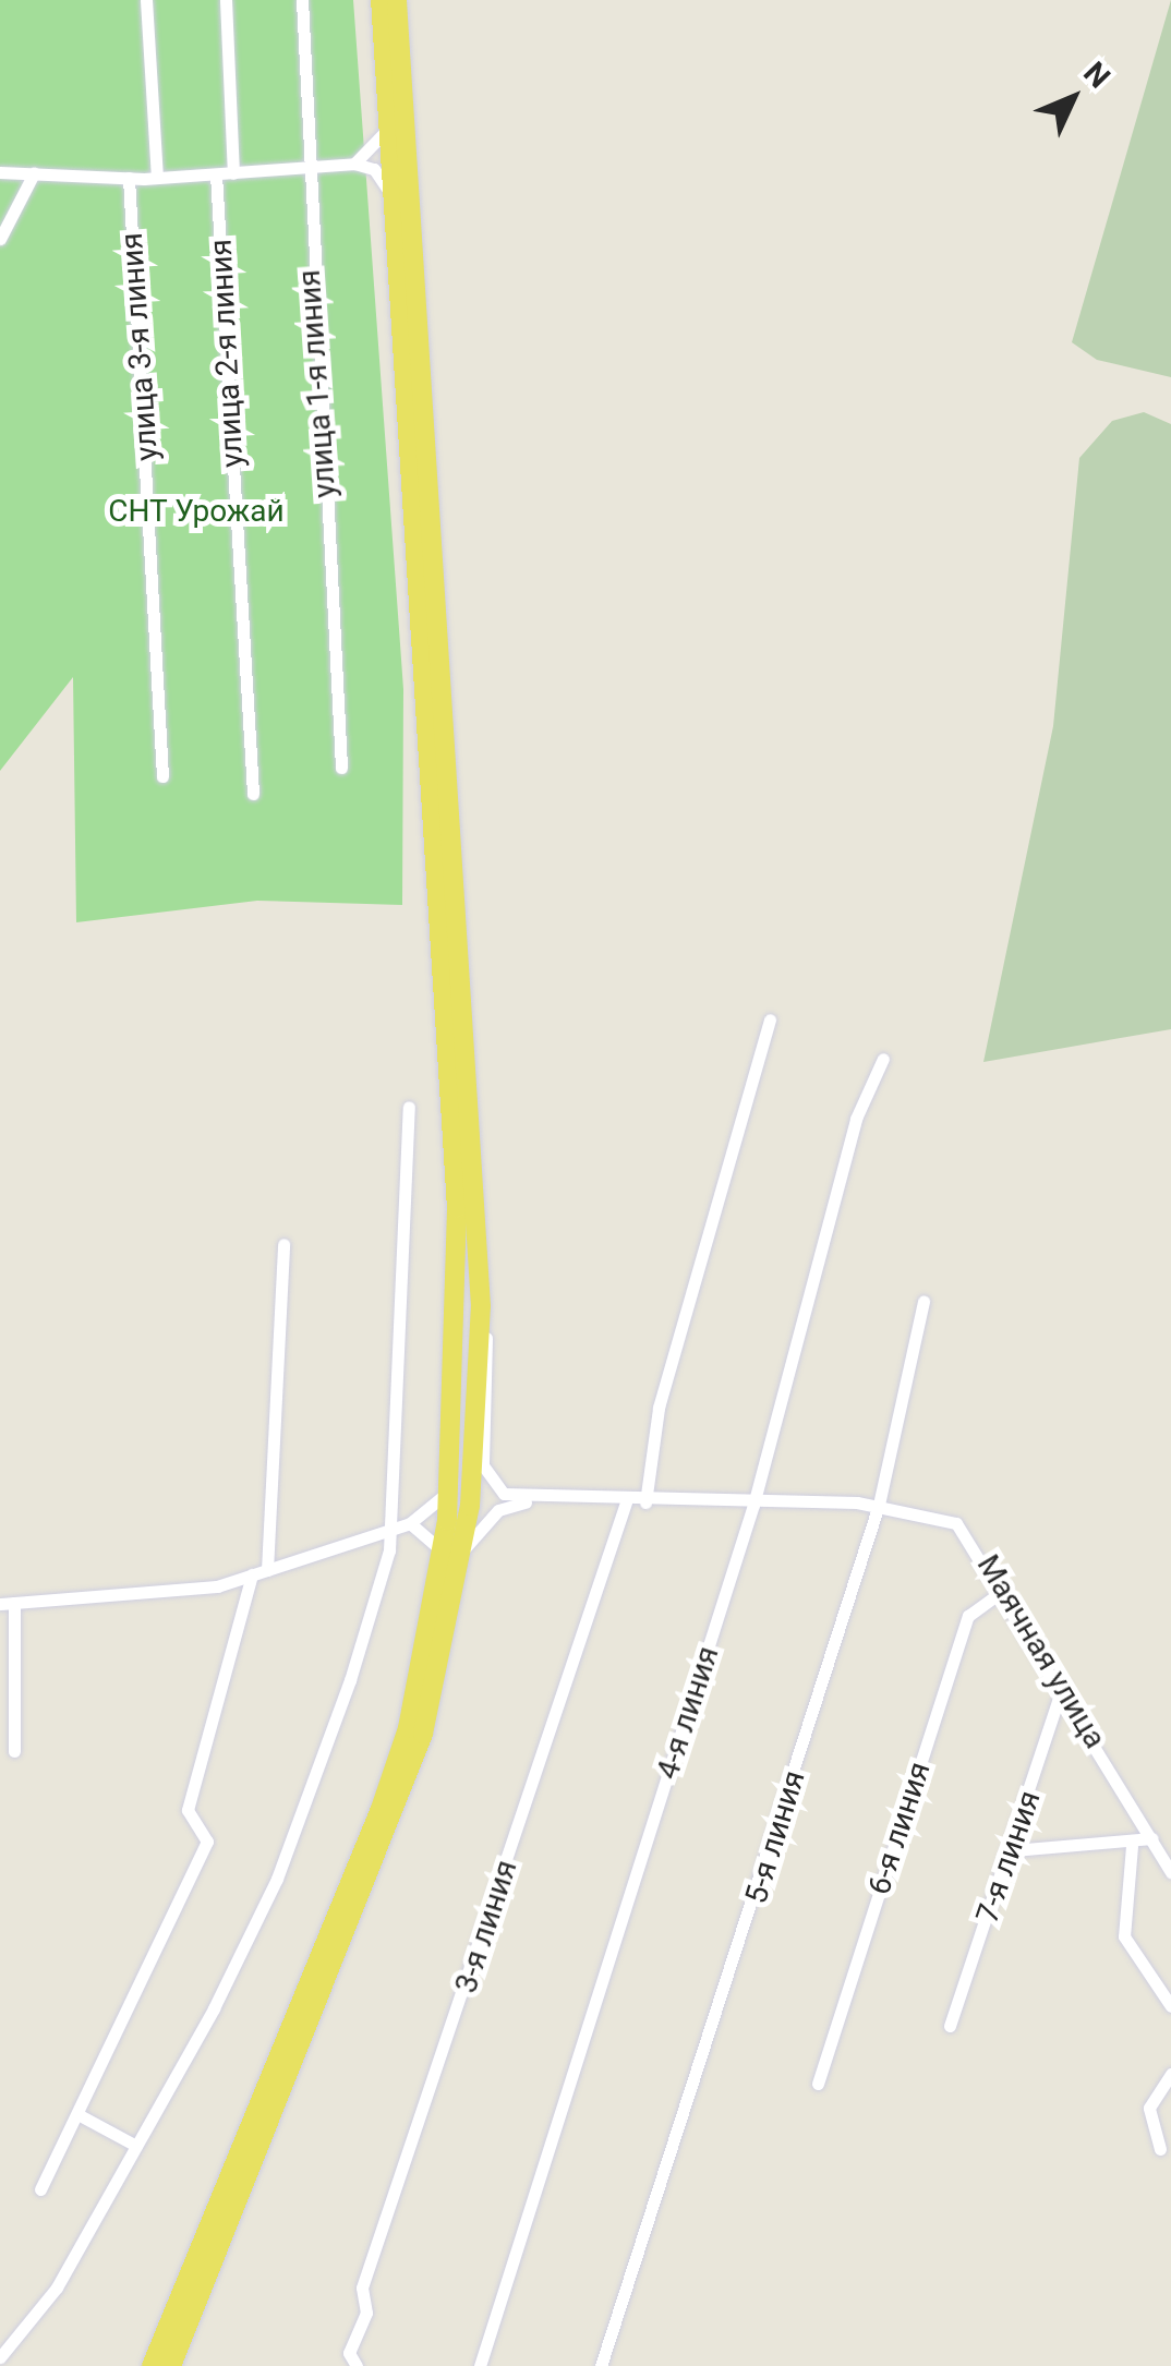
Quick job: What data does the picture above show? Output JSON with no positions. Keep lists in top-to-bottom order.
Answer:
{
  "streets": {
    "street": [
      "улица 3-я линия",
      "улица 2-я линия",
      "улица 1-я линия",
      "Маячная улица",
      "4-я линия",
      "6-я линия",
      "5-я линия",
      "7-я линия",
      "3-я линия"
    ]
  },
  "crossings": [
    ["Маячная улица", "4-я линия"],
    ["Маячная улица", "6-я линия"],
    ["Маячная улица", "5-я линия"],
    ["Маячная улица", "7-я линия"],
    ["Маячная улица", "3-я линия"]
  ],
  "parks": ["СНТ Урожай"],
  "north": "top right"
}
